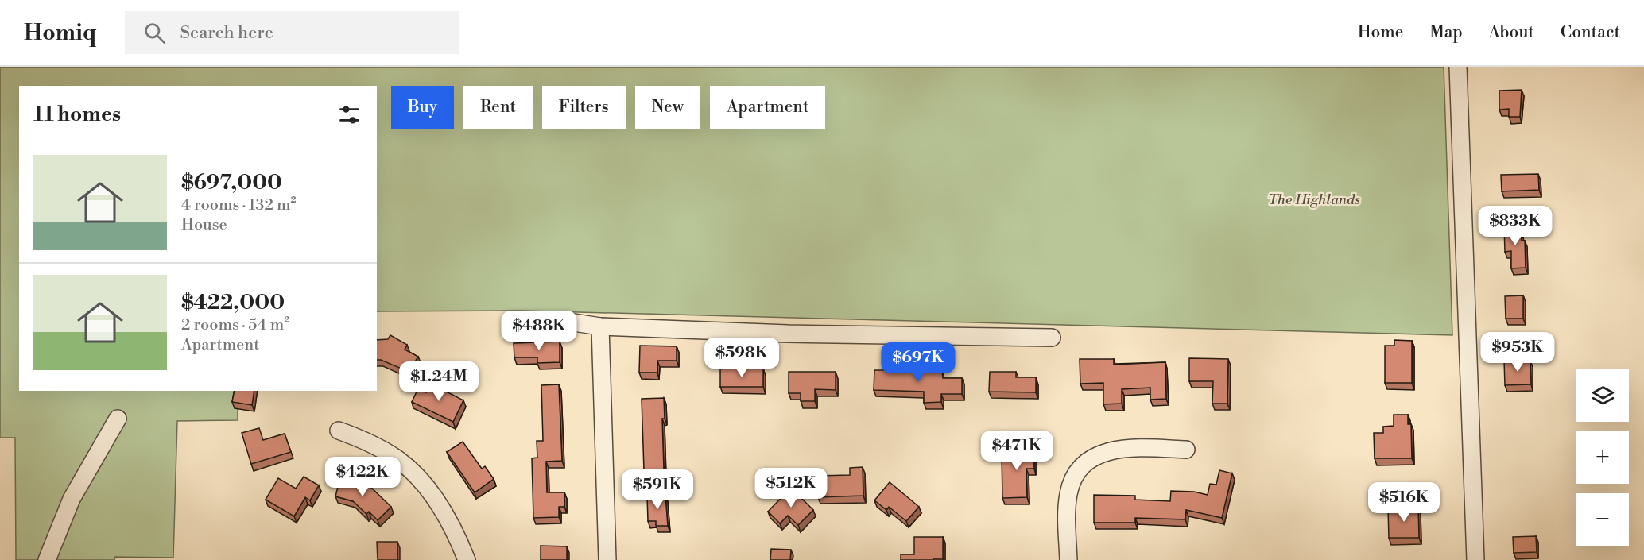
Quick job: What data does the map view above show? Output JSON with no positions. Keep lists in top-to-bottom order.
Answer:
{
  "parks": ["The Highlands"],
  "page": {
    "header": "Homiq",
    "search": "Search here",
    "nav": [
      "Home",
      "Map",
      "About",
      "Contact"
    ],
    "chip": [
      "Buy",
      "Rent",
      "Filters",
      "New",
      "Apartment"
    ],
    "heading": "11 homes",
    "list": [
      {
        "name": "$697,000",
        "note": "4 rooms · 132 m² · House"
      },
      {
        "name": "$422,000",
        "note": "2 rooms · 54 m² · Apartment"
      }
    ],
    "price": [
      "$833K",
      "$488K",
      "$953K",
      "$598K",
      "$697K",
      "$1.24M",
      "$471K",
      "$422K",
      "$512K",
      "$591K",
      "$516K"
    ],
    "map_buttons": ["+", "−"]
  }
}
